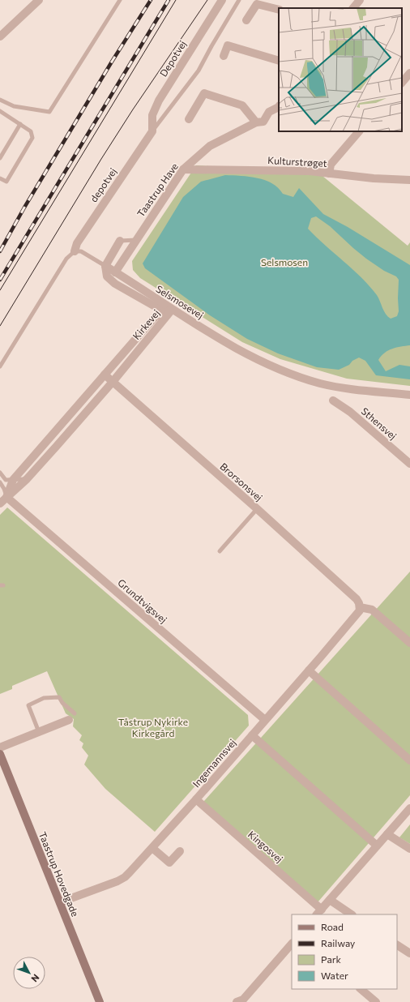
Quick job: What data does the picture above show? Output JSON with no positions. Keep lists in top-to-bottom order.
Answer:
{
  "streets": {
    "street": [
      "Depotvej",
      "Kulturstrøget",
      "depotvej",
      "Taastrup Have",
      "Selsmosevej",
      "Kirkevej",
      "Sthensvej",
      "Brorsonsvej",
      "Grundtvigsvej",
      "Ingemannsvej",
      "Kingosvej",
      "Taastrup Hovedgade"
    ]
  },
  "crossings": [
    ["Depotvej", "depotvej"],
    ["Kulturstrøget", "Taastrup Have"],
    ["depotvej", "Selsmosevej"],
    ["Taastrup Have", "Selsmosevej"],
    ["Selsmosevej", "Kirkevej"],
    ["Kirkevej", "Brorsonsvej"],
    ["Kirkevej", "Grundtvigsvej"],
    ["Brorsonsvej", "Ingemannsvej"],
    ["Grundtvigsvej", "Ingemannsvej"],
    ["Ingemannsvej", "Kingosvej"],
    ["Ingemannsvej", "Taastrup Hovedgade"]
  ],
  "parks": ["Selsmosen", "Tåstrup Nykirke Kirkegård"],
  "legend": [
    "Road",
    "Railway",
    "Park",
    "Water"
  ],
  "north": "bottom right"
}
